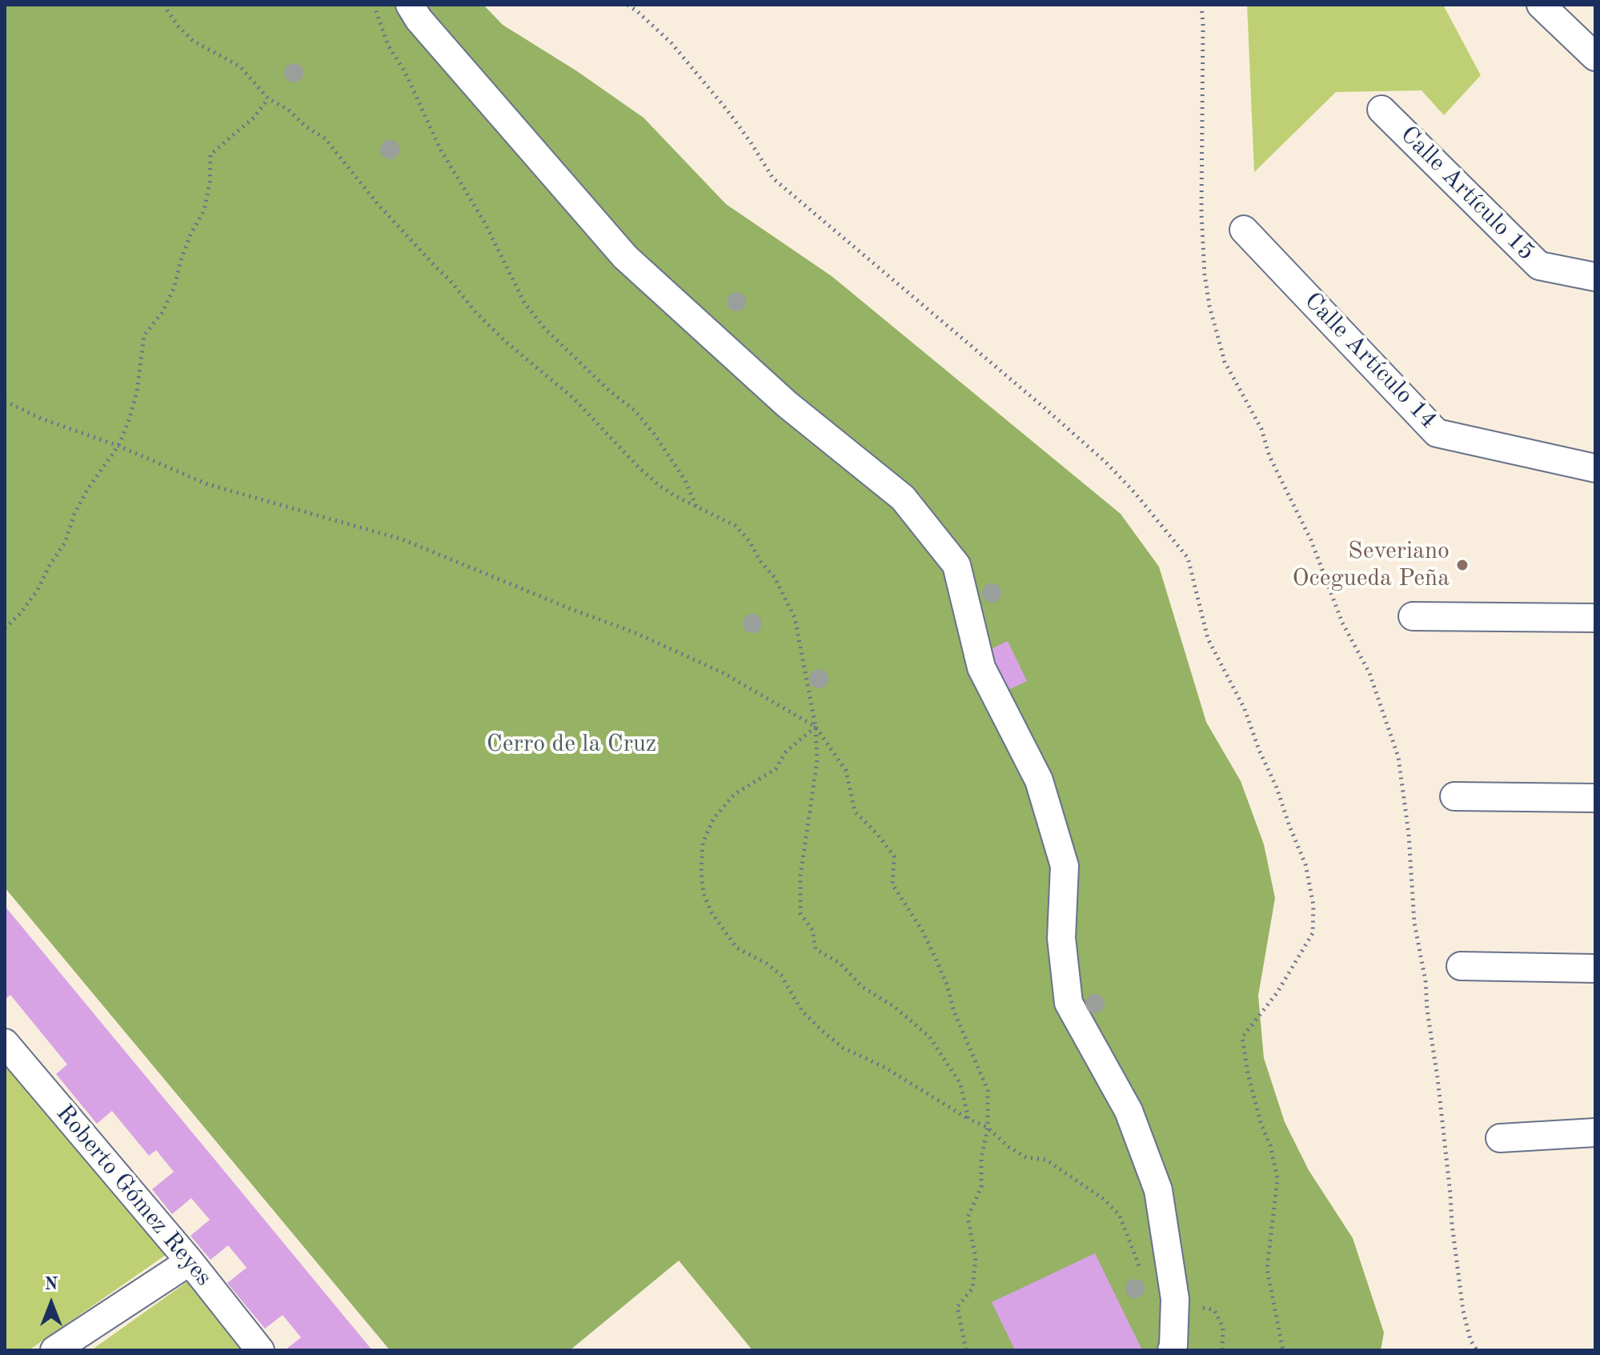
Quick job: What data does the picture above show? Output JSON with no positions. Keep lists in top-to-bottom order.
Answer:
{
  "streets": {
    "street": ["Calle Artículo 15", "Calle Artículo 14", "Roberto Gómez Reyes"]
  },
  "parks": ["Cerro de la Cruz"],
  "places": ["Severiano Ocegueda Peña"],
  "north": "top"
}
